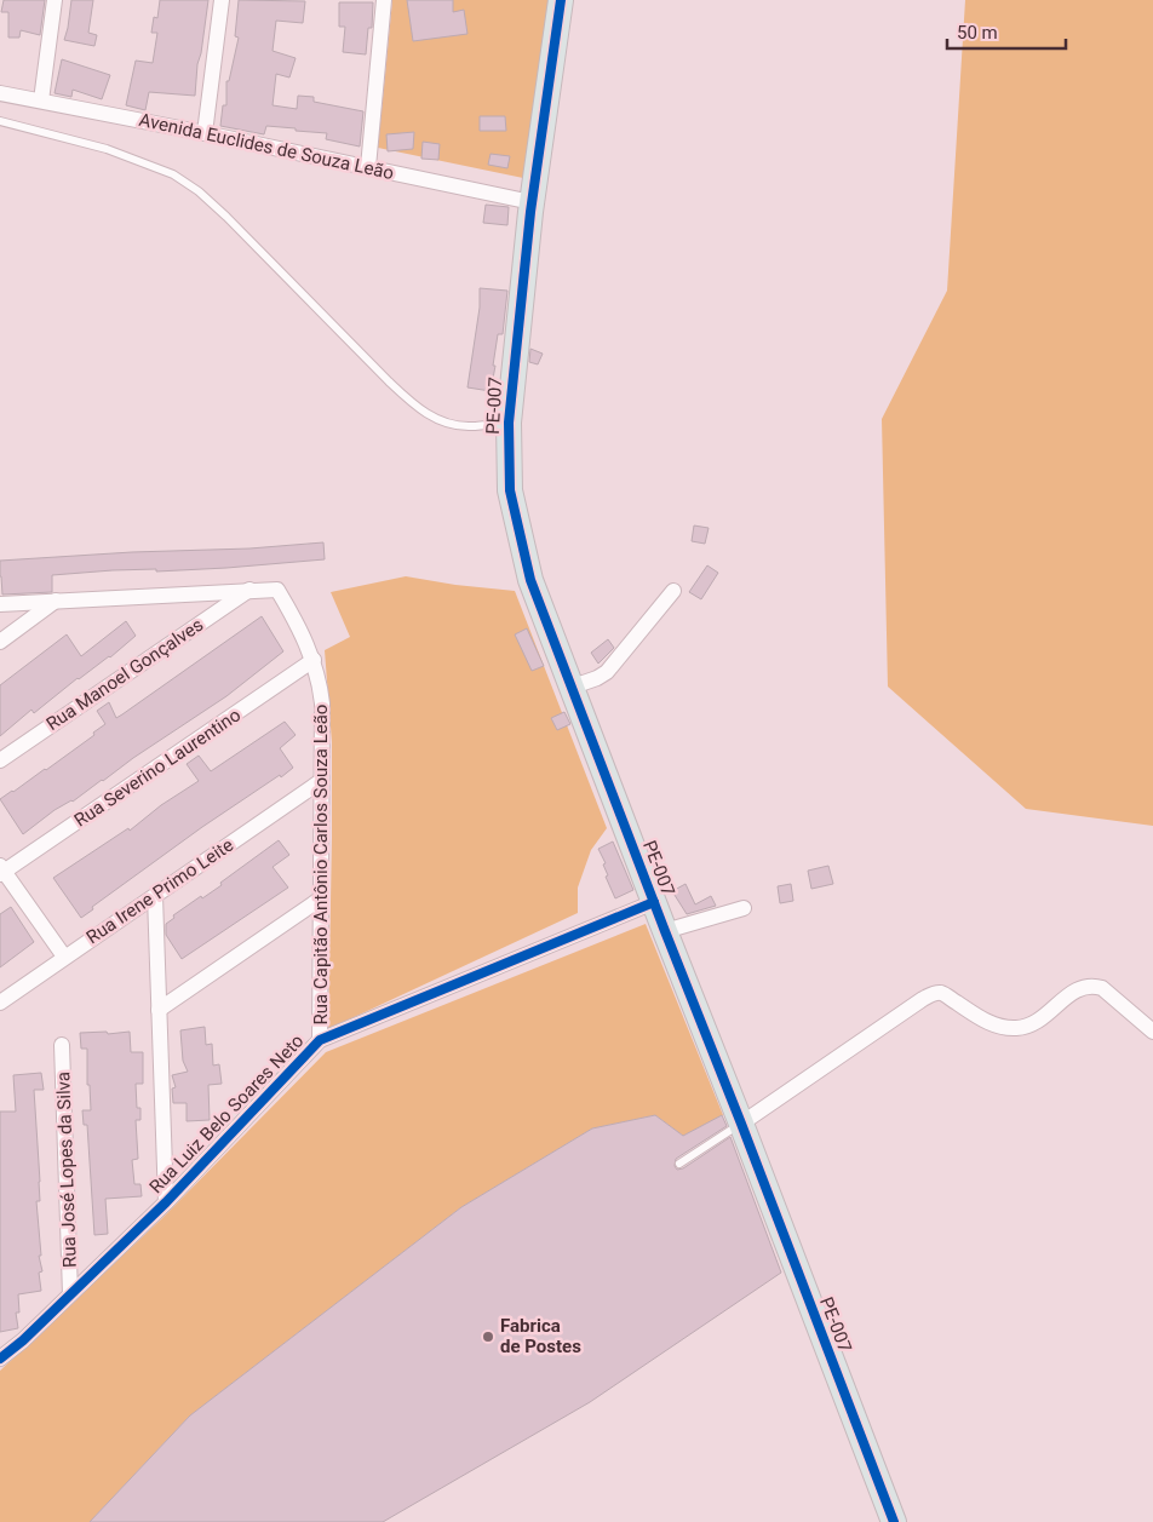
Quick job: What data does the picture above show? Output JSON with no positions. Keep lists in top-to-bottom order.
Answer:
{
  "streets": {
    "main road": ["PE-007"],
    "street": [
      "Avenida Euclides de Souza Leão",
      "Rua Manoel Gonçalves",
      "Rua Severino Laurentino",
      "Rua Capitão Antônio Carlos Souza Leão",
      "Rua Irene Primo Leite",
      "Rua Luiz Belo Soares Neto",
      "Rua José Lopes da Silva"
    ]
  },
  "crossings": [
    ["Avenida Euclides de Souza Leão", "PE-007"],
    ["PE-007", "Rua Luiz Belo Soares Neto"],
    ["Rua Manoel Gonçalves", "Rua Capitão Antônio Carlos Souza Leão"],
    ["Rua Severino Laurentino", "Rua Capitão Antônio Carlos Souza Leão"],
    ["Rua Capitão Antônio Carlos Souza Leão", "Rua Irene Primo Leite"],
    ["Rua Capitão Antônio Carlos Souza Leão", "Rua Luiz Belo Soares Neto"],
    ["Rua Luiz Belo Soares Neto", "Rua José Lopes da Silva"]
  ],
  "places": ["Fabrica de Postes"],
  "scale_bar": "50 m"
}
